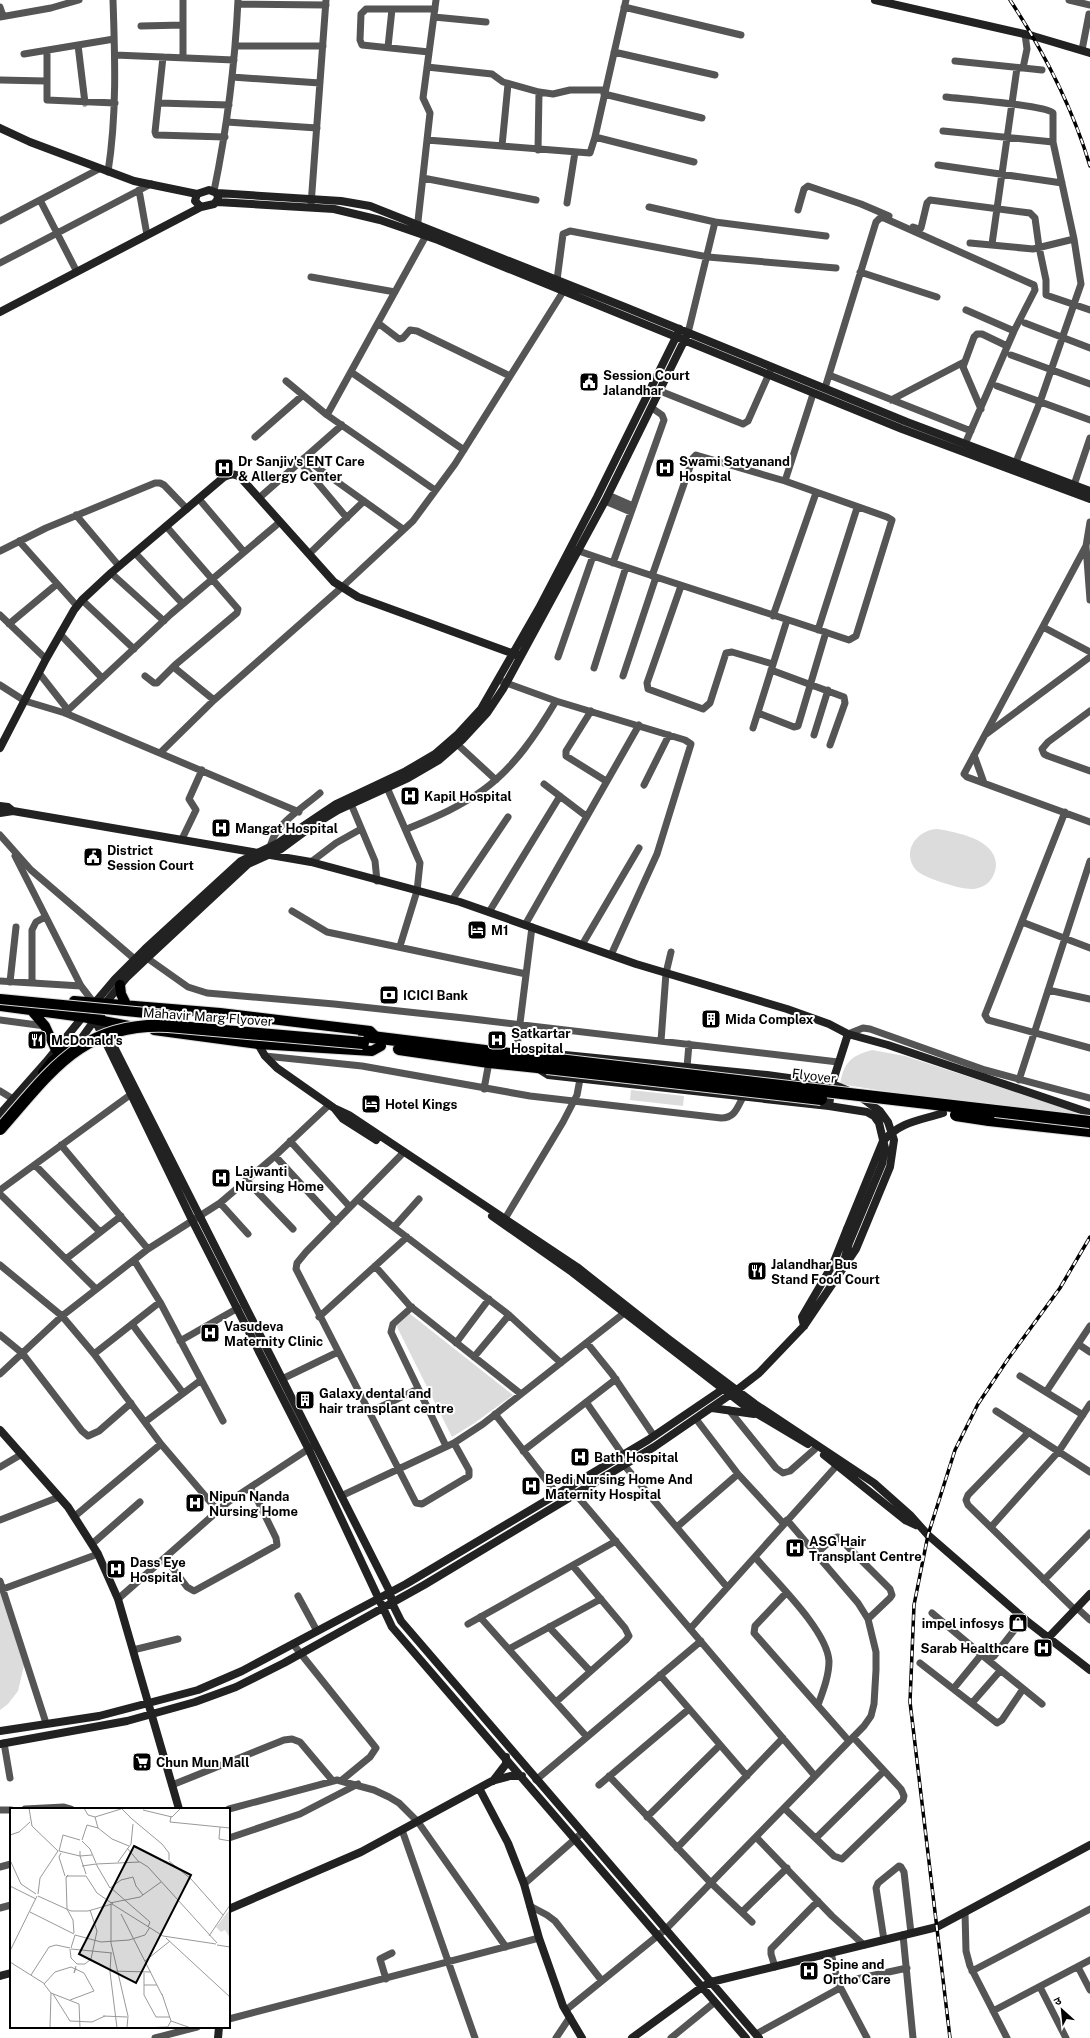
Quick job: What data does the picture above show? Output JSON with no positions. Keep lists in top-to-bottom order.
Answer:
{
  "streets": {
    "highway": ["Mahavir Marg Flyover", "Flyover"]
  },
  "places": {
    "public building": ["Session Court Jalandhar", "District Session Court"],
    "hospital": [
      "Dr Sanjiv's ENT Care & Allergy Center",
      "Swami Satyanand Hospital",
      "Kapil Hospital",
      "Mangat Hospital",
      "Satkartar Hospital",
      "Lajwanti Nursing Home",
      "Vasudeva Maternity Clinic",
      "Bath Hospital",
      "Bedi Nursing Home And Maternity Hospital",
      "Nipun Nanda Nursing Home",
      "ASG Hair Transplant Centre",
      "Dass Eye Hospital",
      "Sarab Healthcare",
      "Spine and Ortho Care"
    ],
    "hotel": ["M1", "Hotel Kings"],
    "bank": ["ICICI Bank"],
    "building": ["Mida Complex", "Galaxy dental and hair transplant centre"],
    "restaurant": ["McDonald's", "Jalandhar Bus Stand Food Court"],
    "shop": ["impel infosys"],
    "supermarket": ["Chun Mun Mall"]
  },
  "north": "top left"
}
